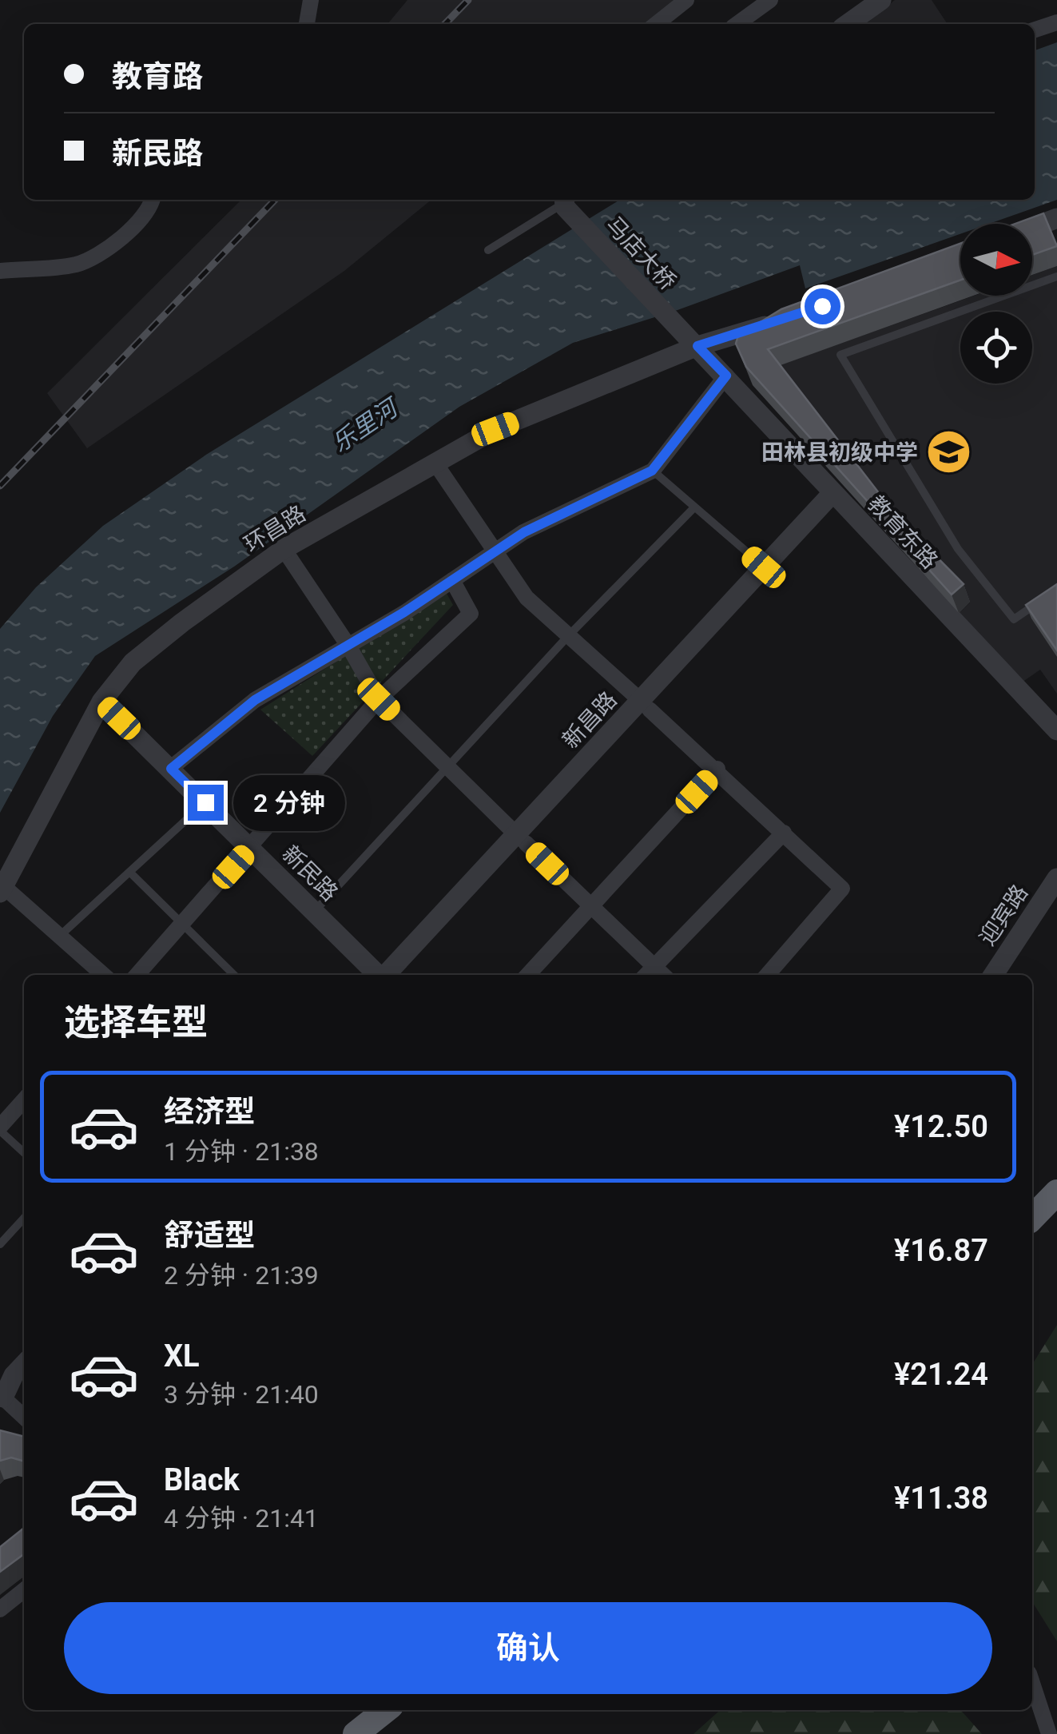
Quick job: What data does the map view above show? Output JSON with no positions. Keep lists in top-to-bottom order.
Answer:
{
  "streets": {
    "street": [
      "马店大桥",
      "环昌路",
      "教育东路",
      "新昌路",
      "新民路",
      "迎宾路"
    ]
  },
  "crossings": [
    ["马店大桥", "环昌路"],
    ["马店大桥", "教育东路"],
    ["环昌路", "教育东路"],
    ["环昌路", "新民路"],
    ["教育东路", "新昌路"]
  ],
  "water": ["乐里河"],
  "places": {
    "school or university": ["田林县初级中学"]
  },
  "north": "right",
  "page": {
    "banner": ["教育路", "新民路"],
    "bubble": "2 分钟",
    "heading": "选择车型",
    "list": [
      {
        "name": "经济型",
        "note": "1 分钟 · 21:38",
        "value": "¥12.50"
      },
      {
        "name": "舒适型",
        "note": "2 分钟 · 21:39",
        "value": "¥16.87"
      },
      {
        "name": "XL",
        "note": "3 分钟 · 21:40",
        "value": "¥21.24"
      },
      {
        "name": "Black",
        "note": "4 分钟 · 21:41",
        "value": "¥11.38"
      }
    ],
    "buttons": "确认"
  }
}
